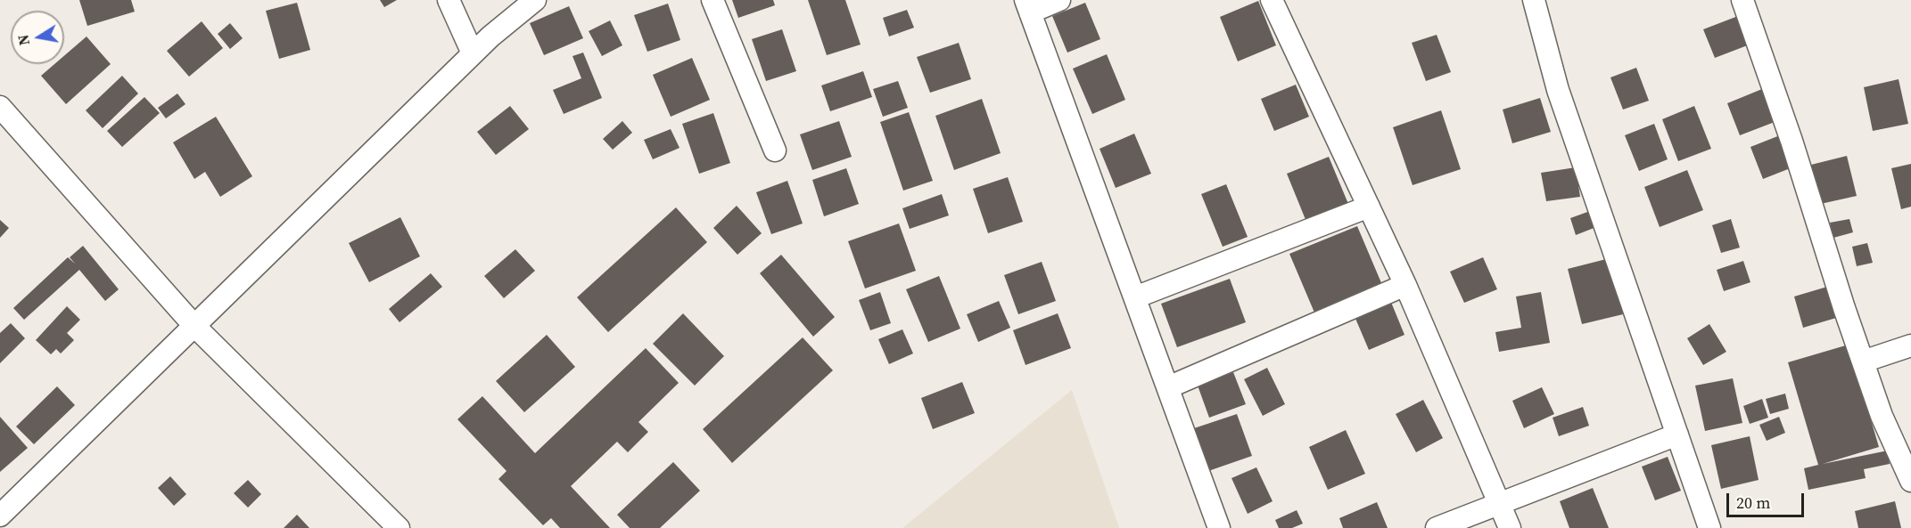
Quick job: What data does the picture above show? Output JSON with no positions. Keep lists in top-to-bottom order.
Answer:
{
  "scale_bar": "20 m",
  "north": "left"
}
